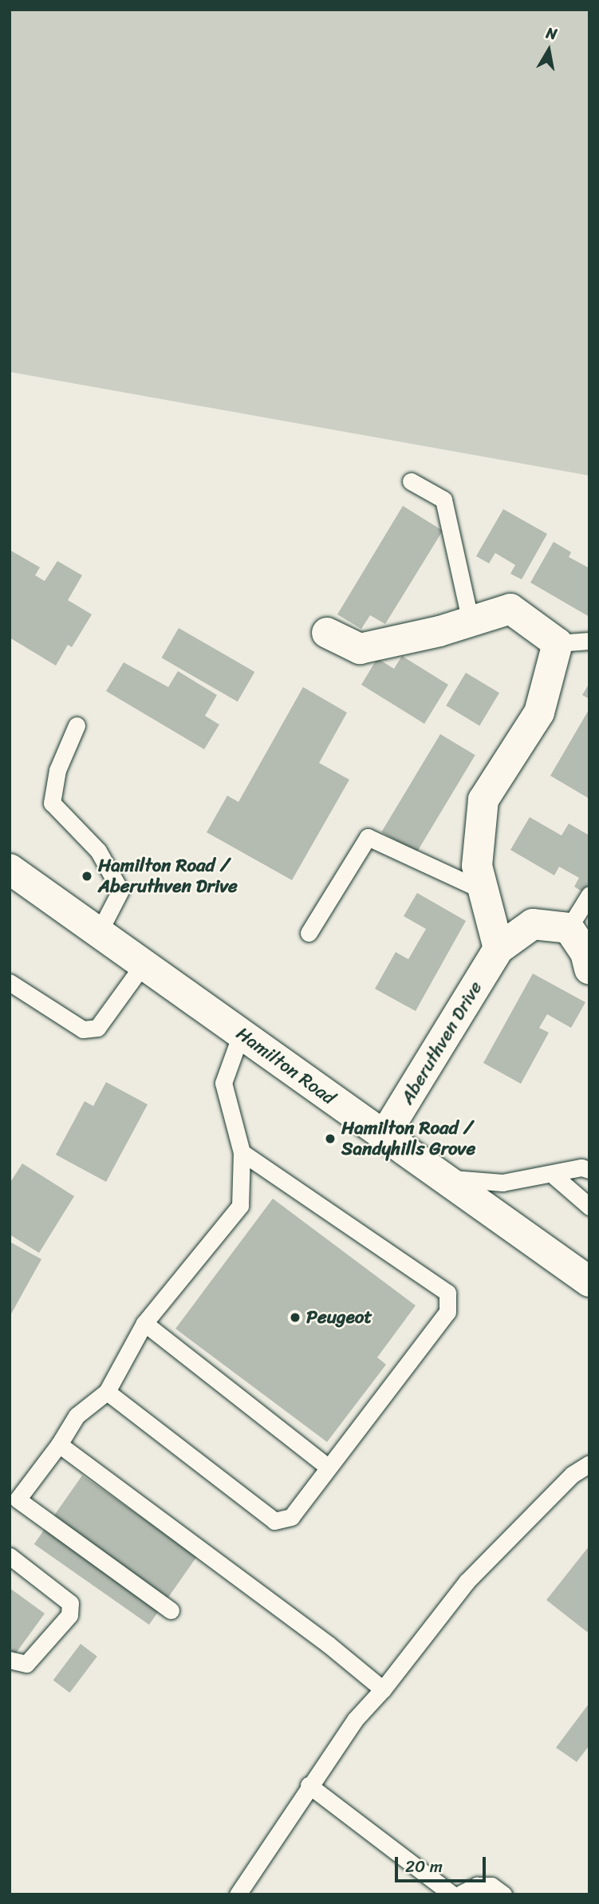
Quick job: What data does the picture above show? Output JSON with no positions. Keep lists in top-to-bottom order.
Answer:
{
  "streets": {
    "street": ["Aberuthven Drive", "Hamilton Road"]
  },
  "crossings": [
    ["Aberuthven Drive", "Hamilton Road"]
  ],
  "places": ["Hamilton Road / Aberuthven Drive", "Hamilton Road / Sandyhills Grove", "Peugeot"],
  "scale_bar": "20 m",
  "north": "top"
}
